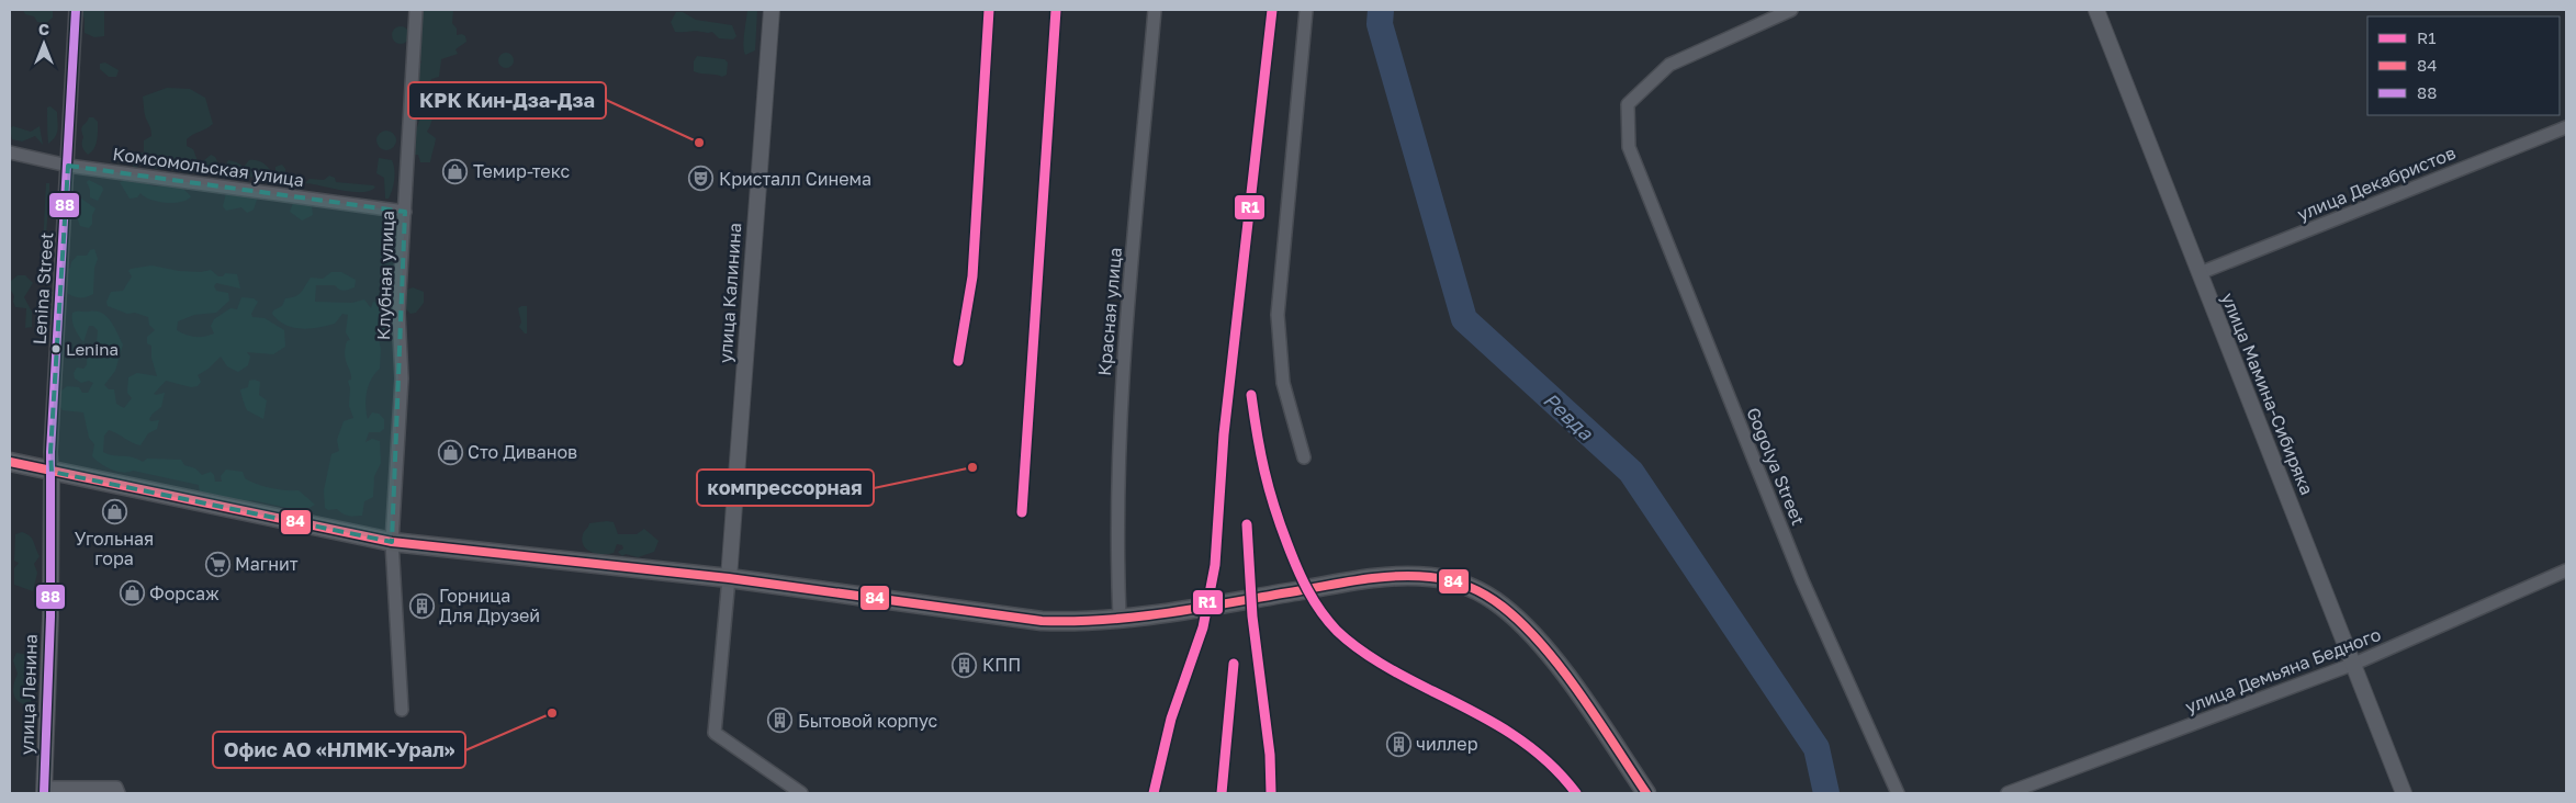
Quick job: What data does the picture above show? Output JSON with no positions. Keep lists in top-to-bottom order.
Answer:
{
  "streets": {
    "street": [
      "Комсомольская улица",
      "улица Декабристов",
      "Клубная улица",
      "Lenina Street",
      "улица Калинина",
      "Красная улица",
      "улица Мамина-Сибиряка",
      "Gogolya Street",
      "улица Демьяна Бедного",
      "улица Ленина"
    ]
  },
  "crossings": [
    ["Комсомольская улица", "Клубная улица"],
    ["Комсомольская улица", "Lenina Street"],
    ["улица Декабристов", "улица Мамина-Сибиряка"],
    ["Lenina Street", "улица Ленина"],
    ["улица Мамина-Сибиряка", "улица Демьяна Бедного"]
  ],
  "water": ["Ревда"],
  "places": {
    "other": [
      "КРК Кин-Дза-Дза",
      "Lenina",
      "компрессорная",
      "Офис АО «НЛМК-Урал»"
    ],
    "shop": [
      "Темир-текс",
      "Сто Диванов",
      "Угольная гора",
      "Форсаж"
    ],
    "theatre": ["Кристалл Синема"],
    "supermarket": ["Магнит"],
    "building": [
      "Горница Для Друзей",
      "КПП",
      "Бытовой корпус",
      "чиллер"
    ]
  },
  "lines": ["transit line R1", "transit line 88", "transit line 84"],
  "legend": ["R1", "84", "88"],
  "north": "top"
}
